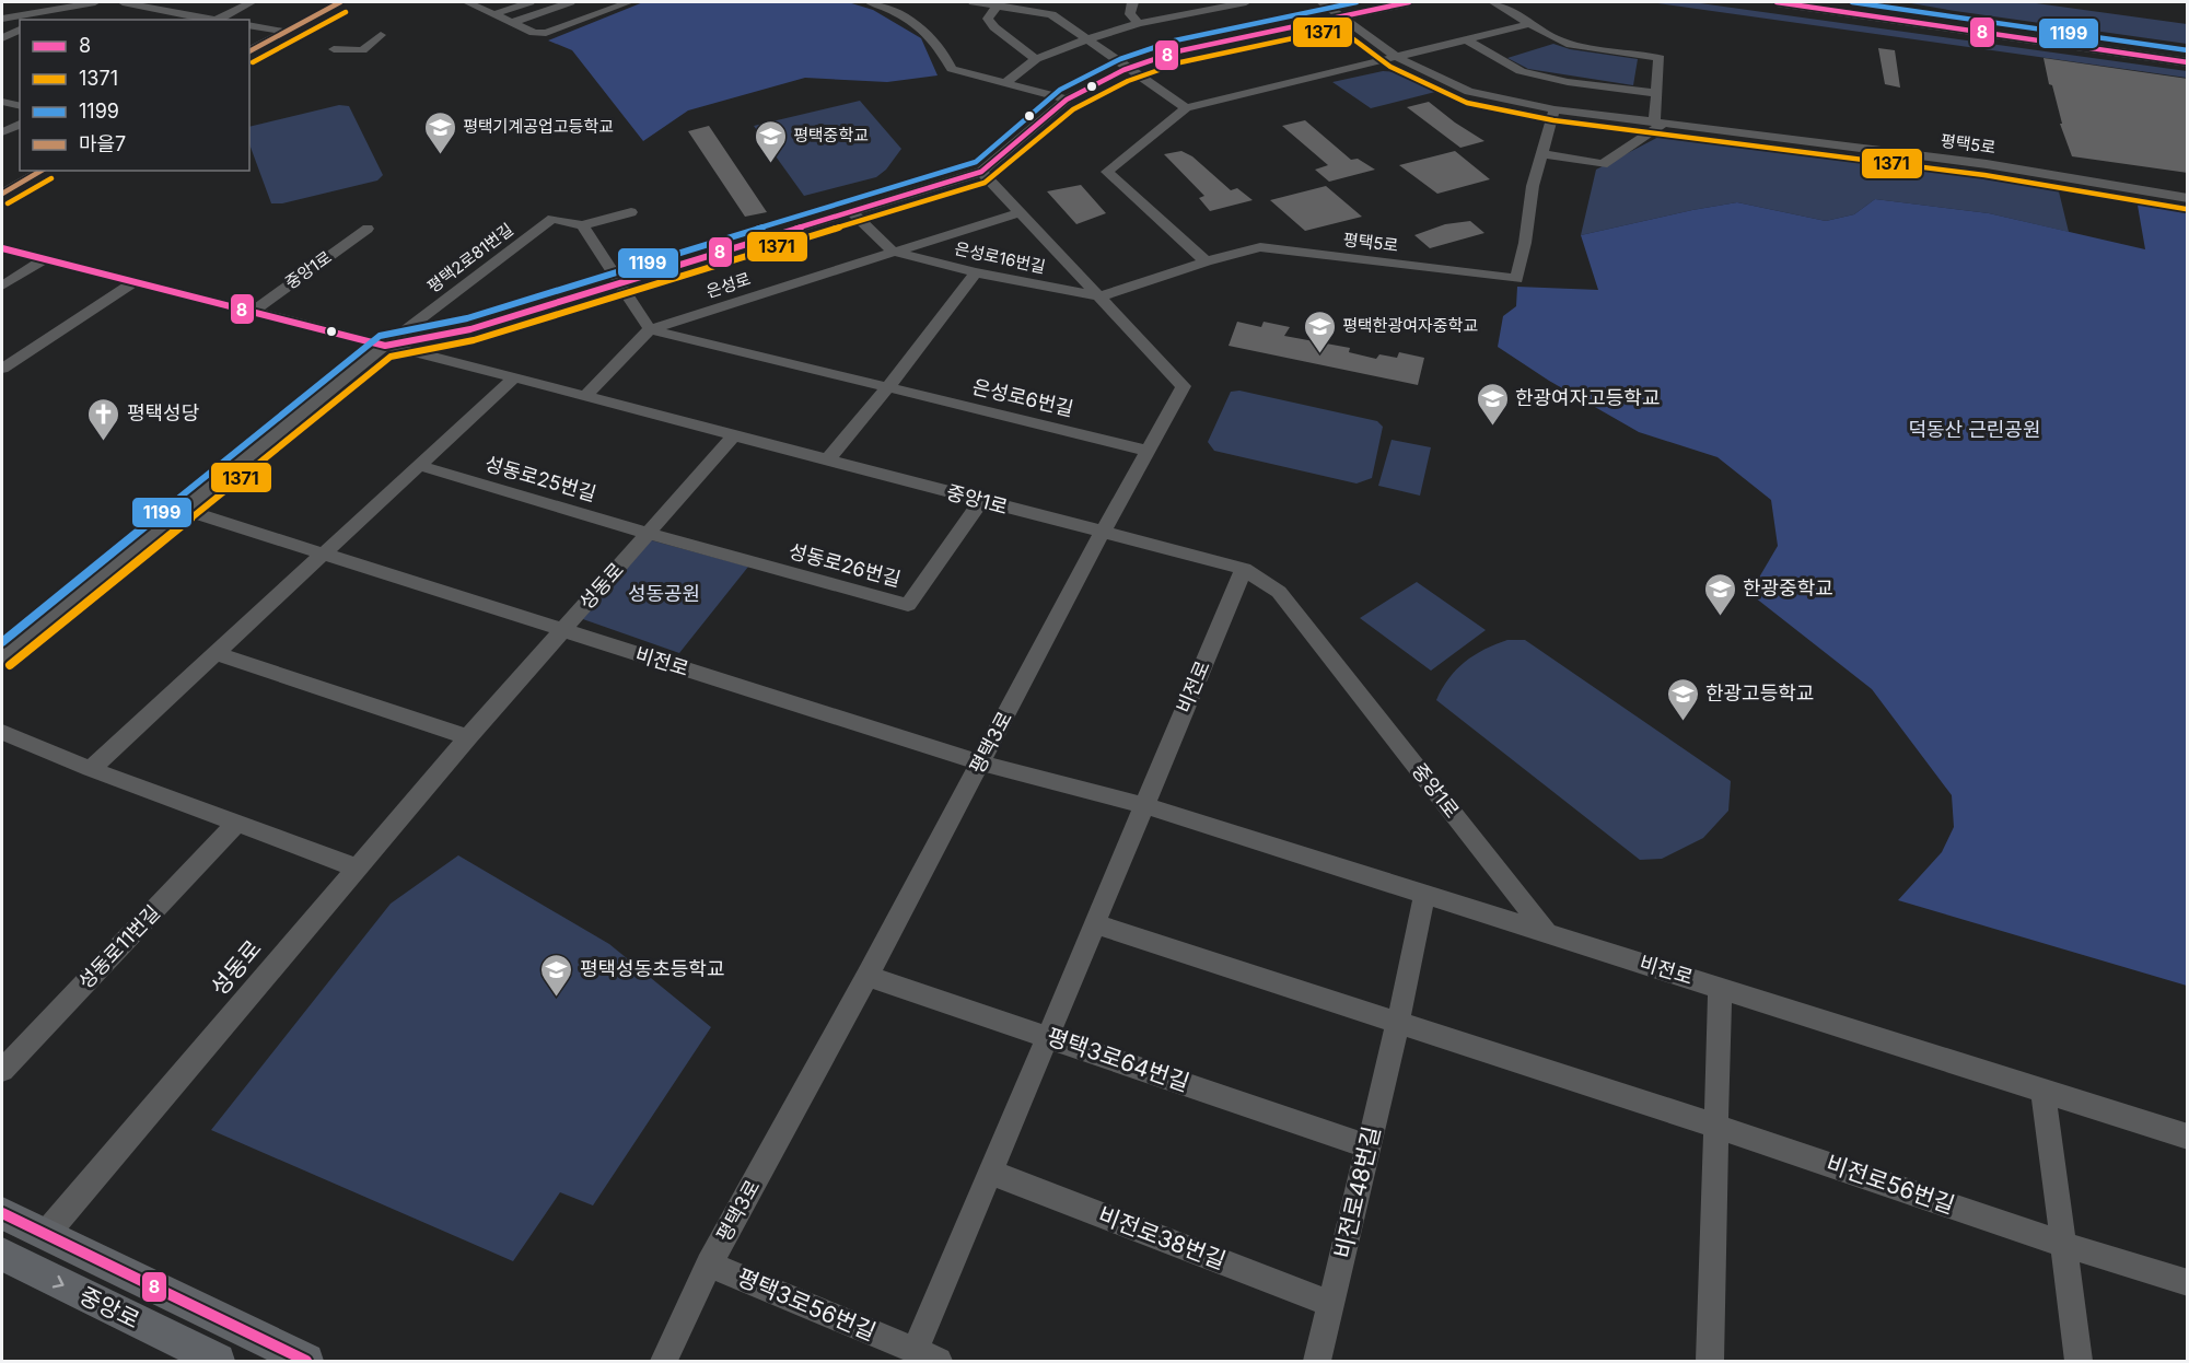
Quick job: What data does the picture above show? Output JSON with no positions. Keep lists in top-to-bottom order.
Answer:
{
  "streets": {
    "main road": ["중앙로"],
    "street": [
      "평택5로",
      "평택2로81번길",
      "은성로16번길",
      "중앙1로",
      "은성로",
      "은성로6번길",
      "성동로25번길",
      "성동로26번길",
      "성동로",
      "비전로",
      "평택3로",
      "성동로11번길",
      "평택3로64번길",
      "비전로56번길",
      "비전로48번길",
      "비전로38번길",
      "평택3로56번길"
    ]
  },
  "crossings": [
    ["평택5로", "은성로16번길"],
    ["평택5로", "평택3로"],
    ["평택2로81번길", "중앙1로"],
    ["평택2로81번길", "비전로"],
    ["은성로16번길", "은성로"],
    ["은성로16번길", "평택3로"],
    ["중앙1로", "은성로"],
    ["중앙1로", "성동로26번길"],
    ["중앙1로", "성동로"],
    ["중앙1로", "비전로"],
    ["중앙1로", "평택3로"],
    ["은성로", "은성로6번길"],
    ["은성로", "평택3로"],
    ["은성로6번길", "평택3로"],
    ["성동로25번길", "성동로26번길"],
    ["성동로25번길", "성동로"],
    ["성동로26번길", "성동로"],
    ["성동로", "비전로"],
    ["성동로", "중앙로"],
    ["비전로", "평택3로"],
    ["비전로", "비전로48번길"],
    ["평택3로", "평택3로64번길"],
    ["평택3로", "평택3로56번길"],
    ["평택3로64번길", "비전로48번길"],
    ["비전로48번길", "비전로38번길"]
  ],
  "parks": ["덕동산 근린공원", "성동공원"],
  "places": {
    "school or university": [
      "평택기계공업고등학교",
      "평택중학교",
      "평택한광여자중학교",
      "한광여자고등학교",
      "한광중학교",
      "한광고등학교",
      "평택성동초등학교"
    ],
    "church": ["평택성당"]
  },
  "lines": [
    "transit line 8",
    "transit line 1199",
    "transit line 마을7",
    "transit line 1371"
  ],
  "legend": [
    "8",
    "1371",
    "1199",
    "마을7"
  ]
}
